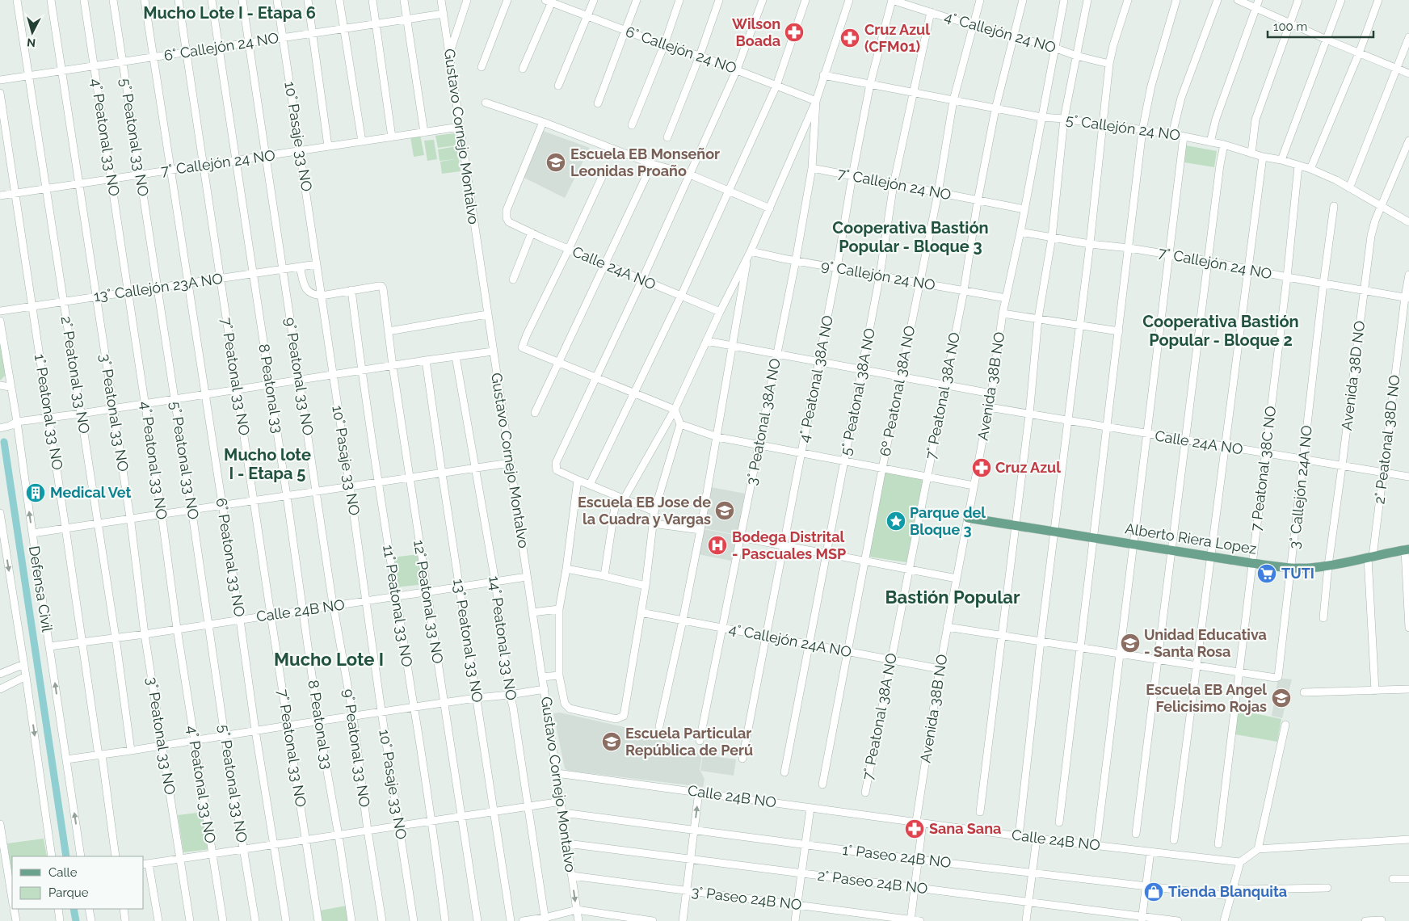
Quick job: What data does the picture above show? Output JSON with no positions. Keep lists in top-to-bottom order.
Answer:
{
  "streets": {
    "main road": ["Alberto Riera Lopez"],
    "street": [
      "4° Callejón 24 NO",
      "6° Callejón 24 NO",
      "5° Callejón 24 NO",
      "10° Pasaje 33 NO",
      "Gustavo Cornejo Montalvo",
      "4° Peatonal 33 NO",
      "5° Peatonal 33 NO",
      "7° Callejón 24 NO",
      "Calle 24A NO",
      "9° Callejón 24 NO",
      "13° Callejón 23A NO",
      "2° Peatonal 33 NO",
      "Avenida 38D NO",
      "7° Peatonal 33 NO",
      "9° Peatonal 33 NO",
      "4° Peatonal 38A NO",
      "Avenida 38B NO",
      "8 Peatonal 33",
      "6º Peatonal 38A NO",
      "5° Peatonal 38A NO",
      "7° Peatonal 38A NO",
      "1° Peatonal 33 NO",
      "3° Peatonal 33 NO",
      "3° Peatonal 38A NO",
      "2° Peatonal 38D NO",
      "7 Peatonal 38C NO",
      "3° Callejón 24A NO",
      "6° Peatonal 33 NO",
      "Defensa Civil",
      "12° Peatonal 33 NO",
      "11° Peatonal 33 NO",
      "Calle 24B NO",
      "14° Peatonal 33 NO",
      "13° Peatonal 33 NO",
      "4° Callejón 24A NO",
      "1° Paseo 24B NO",
      "2° Paseo 24B NO",
      "3° Paseo 24B NO"
    ]
  },
  "crossings": [
    ["4° Callejón 24 NO", "4° Peatonal 38A NO"],
    ["4° Callejón 24 NO", "Avenida 38B NO"],
    ["4° Callejón 24 NO", "6º Peatonal 38A NO"],
    ["4° Callejón 24 NO", "5° Peatonal 38A NO"],
    ["4° Callejón 24 NO", "7° Peatonal 38A NO"],
    ["6° Callejón 24 NO", "10° Pasaje 33 NO"],
    ["6° Callejón 24 NO", "Gustavo Cornejo Montalvo"],
    ["6° Callejón 24 NO", "4° Peatonal 33 NO"],
    ["6° Callejón 24 NO", "5° Peatonal 33 NO"],
    ["6° Callejón 24 NO", "2° Peatonal 33 NO"],
    ["6° Callejón 24 NO", "7° Peatonal 33 NO"],
    ["6° Callejón 24 NO", "9° Peatonal 33 NO"],
    ["6° Callejón 24 NO", "8 Peatonal 33"],
    ["6° Callejón 24 NO", "3° Peatonal 33 NO"],
    ["6° Callejón 24 NO", "3° Peatonal 38A NO"],
    ["6° Callejón 24 NO", "6° Peatonal 33 NO"],
    ["5° Callejón 24 NO", "Avenida 38D NO"],
    ["5° Callejón 24 NO", "4° Peatonal 38A NO"],
    ["5° Callejón 24 NO", "Avenida 38B NO"],
    ["5° Callejón 24 NO", "6º Peatonal 38A NO"],
    ["5° Callejón 24 NO", "5° Peatonal 38A NO"],
    ["5° Callejón 24 NO", "7° Peatonal 38A NO"],
    ["5° Callejón 24 NO", "3° Peatonal 38A NO"],
    ["5° Callejón 24 NO", "7 Peatonal 38C NO"],
    ["10° Pasaje 33 NO", "7° Callejón 24 NO"],
    ["10° Pasaje 33 NO", "13° Callejón 23A NO"],
    ["10° Pasaje 33 NO", "Calle 24B NO"],
    ["Gustavo Cornejo Montalvo", "7° Callejón 24 NO"],
    ["Gustavo Cornejo Montalvo", "Calle 24B NO"],
    ["Gustavo Cornejo Montalvo", "1° Paseo 24B NO"],
    ["Gustavo Cornejo Montalvo", "2° Paseo 24B NO"],
    ["Gustavo Cornejo Montalvo", "3° Paseo 24B NO"],
    ["4° Peatonal 33 NO", "7° Callejón 24 NO"],
    ["4° Peatonal 33 NO", "13° Callejón 23A NO"],
    ["4° Peatonal 33 NO", "Calle 24B NO"],
    ["5° Peatonal 33 NO", "7° Callejón 24 NO"],
    ["5° Peatonal 33 NO", "13° Callejón 23A NO"],
    ["5° Peatonal 33 NO", "Calle 24B NO"],
    ["7° Callejón 24 NO", "2° Peatonal 33 NO"],
    ["7° Callejón 24 NO", "Avenida 38D NO"],
    ["7° Callejón 24 NO", "7° Peatonal 33 NO"],
    ["7° Callejón 24 NO", "9° Peatonal 33 NO"],
    ["7° Callejón 24 NO", "4° Peatonal 38A NO"],
    ["7° Callejón 24 NO", "Avenida 38B NO"],
    ["7° Callejón 24 NO", "8 Peatonal 33"],
    ["7° Callejón 24 NO", "6º Peatonal 38A NO"],
    ["7° Callejón 24 NO", "5° Peatonal 38A NO"],
    ["7° Callejón 24 NO", "7° Peatonal 38A NO"],
    ["7° Callejón 24 NO", "1° Peatonal 33 NO"],
    ["7° Callejón 24 NO", "3° Peatonal 33 NO"],
    ["7° Callejón 24 NO", "3° Peatonal 38A NO"],
    ["7° Callejón 24 NO", "2° Peatonal 38D NO"],
    ["7° Callejón 24 NO", "7 Peatonal 38C NO"],
    ["7° Callejón 24 NO", "3° Callejón 24A NO"],
    ["7° Callejón 24 NO", "6° Peatonal 33 NO"],
    ["Calle 24A NO", "Avenida 38D NO"],
    ["Calle 24A NO", "Avenida 38B NO"],
    ["Calle 24A NO", "3° Peatonal 38A NO"],
    ["Calle 24A NO", "2° Peatonal 38D NO"],
    ["Calle 24A NO", "7 Peatonal 38C NO"],
    ["Calle 24A NO", "3° Callejón 24A NO"],
    ["9° Callejón 24 NO", "4° Peatonal 38A NO"],
    ["9° Callejón 24 NO", "Avenida 38B NO"],
    ["9° Callejón 24 NO", "6º Peatonal 38A NO"],
    ["9° Callejón 24 NO", "5° Peatonal 38A NO"],
    ["9° Callejón 24 NO", "7° Peatonal 38A NO"],
    ["9° Callejón 24 NO", "3° Peatonal 38A NO"],
    ["13° Callejón 23A NO", "2° Peatonal 33 NO"],
    ["13° Callejón 23A NO", "7° Peatonal 33 NO"],
    ["13° Callejón 23A NO", "9° Peatonal 33 NO"],
    ["13° Callejón 23A NO", "8 Peatonal 33"],
    ["13° Callejón 23A NO", "1° Peatonal 33 NO"],
    ["13° Callejón 23A NO", "3° Peatonal 33 NO"],
    ["13° Callejón 23A NO", "6° Peatonal 33 NO"],
    ["2° Peatonal 33 NO", "Calle 24B NO"],
    ["Avenida 38D NO", "Alberto Riera Lopez"],
    ["7° Peatonal 33 NO", "Calle 24B NO"],
    ["9° Peatonal 33 NO", "Calle 24B NO"],
    ["4° Peatonal 38A NO", "4° Callejón 24A NO"],
    ["Avenida 38B NO", "3° Callejón 24A NO"],
    ["Avenida 38B NO", "Alberto Riera Lopez"],
    ["Avenida 38B NO", "Calle 24B NO"],
    ["Avenida 38B NO", "4° Callejón 24A NO"],
    ["Avenida 38B NO", "1° Paseo 24B NO"],
    ["Avenida 38B NO", "2° Paseo 24B NO"],
    ["Avenida 38B NO", "3° Paseo 24B NO"],
    ["8 Peatonal 33", "Calle 24B NO"],
    ["6º Peatonal 38A NO", "4° Callejón 24A NO"],
    ["5° Peatonal 38A NO", "4° Callejón 24A NO"],
    ["7° Peatonal 38A NO", "4° Callejón 24A NO"],
    ["1° Peatonal 33 NO", "Calle 24B NO"],
    ["3° Peatonal 33 NO", "Calle 24B NO"],
    ["3° Peatonal 38A NO", "4° Callejón 24A NO"],
    ["2° Peatonal 38D NO", "Alberto Riera Lopez"],
    ["7 Peatonal 38C NO", "3° Callejón 24A NO"],
    ["7 Peatonal 38C NO", "Alberto Riera Lopez"],
    ["3° Callejón 24A NO", "Alberto Riera Lopez"],
    ["6° Peatonal 33 NO", "Calle 24B NO"],
    ["Defensa Civil", "Calle 24B NO"],
    ["12° Peatonal 33 NO", "11° Peatonal 33 NO"],
    ["12° Peatonal 33 NO", "Calle 24B NO"],
    ["11° Peatonal 33 NO", "Calle 24B NO"],
    ["Calle 24B NO", "14° Peatonal 33 NO"],
    ["Calle 24B NO", "13° Peatonal 33 NO"]
  ],
  "districts": [
    "Mucho Lote I - Etapa 6",
    "Cooperativa Bastión Popular - Bloque 3",
    "Cooperativa Bastión Popular - Bloque 2",
    "Mucho lote I - Etapa 5",
    "Bastión Popular",
    "Mucho Lote I"
  ],
  "places": {
    "pharmacy": [
      "Wilson Boada",
      "Cruz Azul (CFM01)",
      "Cruz Azul",
      "Sana Sana"
    ],
    "school or university": [
      "Escuela EB Monseñor Leonidas Proaño",
      "Escuela EB Jose de la Cuadra y Vargas",
      "Unidad Educativa - Santa Rosa",
      "Escuela EB Angel Felicisimo Rojas",
      "Escuela Particular República de Perú"
    ],
    "building": ["Medical Vet"],
    "place": ["Parque del Bloque 3"],
    "hospital": ["Bodega Distrital - Pascuales MSP"],
    "supermarket": ["TUTI"],
    "shop": ["Tienda Blanquita"]
  },
  "legend": ["Calle", "Parque"],
  "scale_bar": "100 m",
  "north": "bottom"
}
